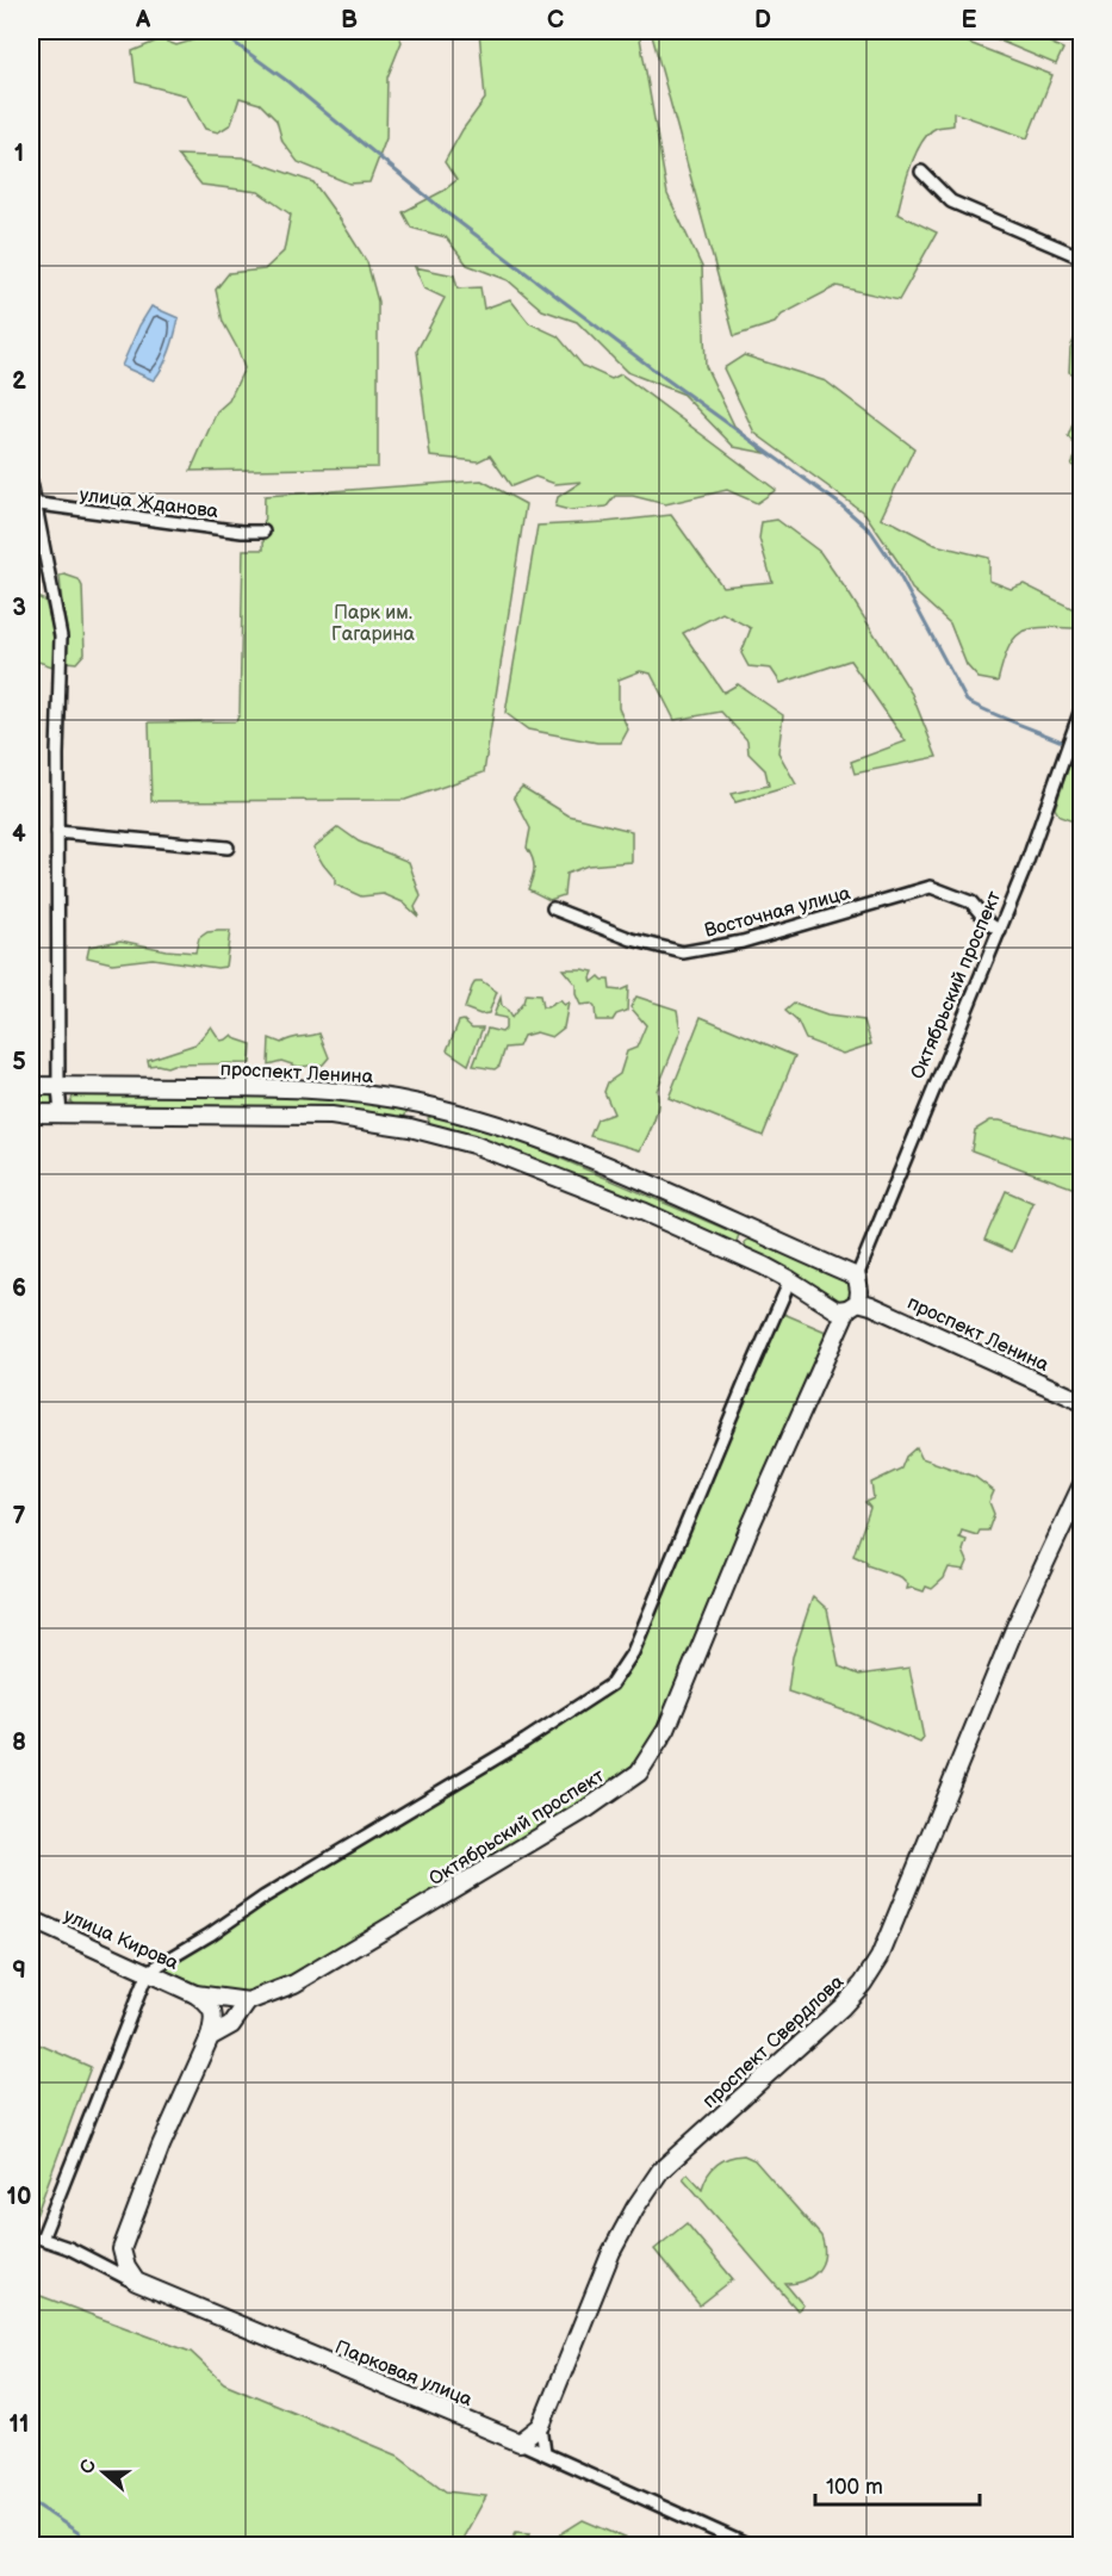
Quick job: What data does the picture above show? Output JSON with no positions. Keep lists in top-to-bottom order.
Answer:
{
  "streets": {
    "street": [
      "улица Жданова",
      "Восточная улица",
      "Октябрьский проспект",
      "проспект Ленина",
      "улица Кирова",
      "проспект Свердлова",
      "Парковая улица"
    ]
  },
  "crossings": [
    ["Восточная улица", "Октябрьский проспект"],
    ["Октябрьский проспект", "проспект Ленина"],
    ["Октябрьский проспект", "улица Кирова"],
    ["улица Кирова", "Парковая улица"]
  ],
  "parks": ["Парк им. Гагарина"],
  "scale_bar": "100 m",
  "north": "left",
  "grid": {
    "columns": [
      "A",
      "B",
      "C",
      "D",
      "E"
    ],
    "rows": [
      "1",
      "2",
      "3",
      "4",
      "5",
      "6",
      "7",
      "8",
      "9",
      "10",
      "11"
    ]
  }
}
